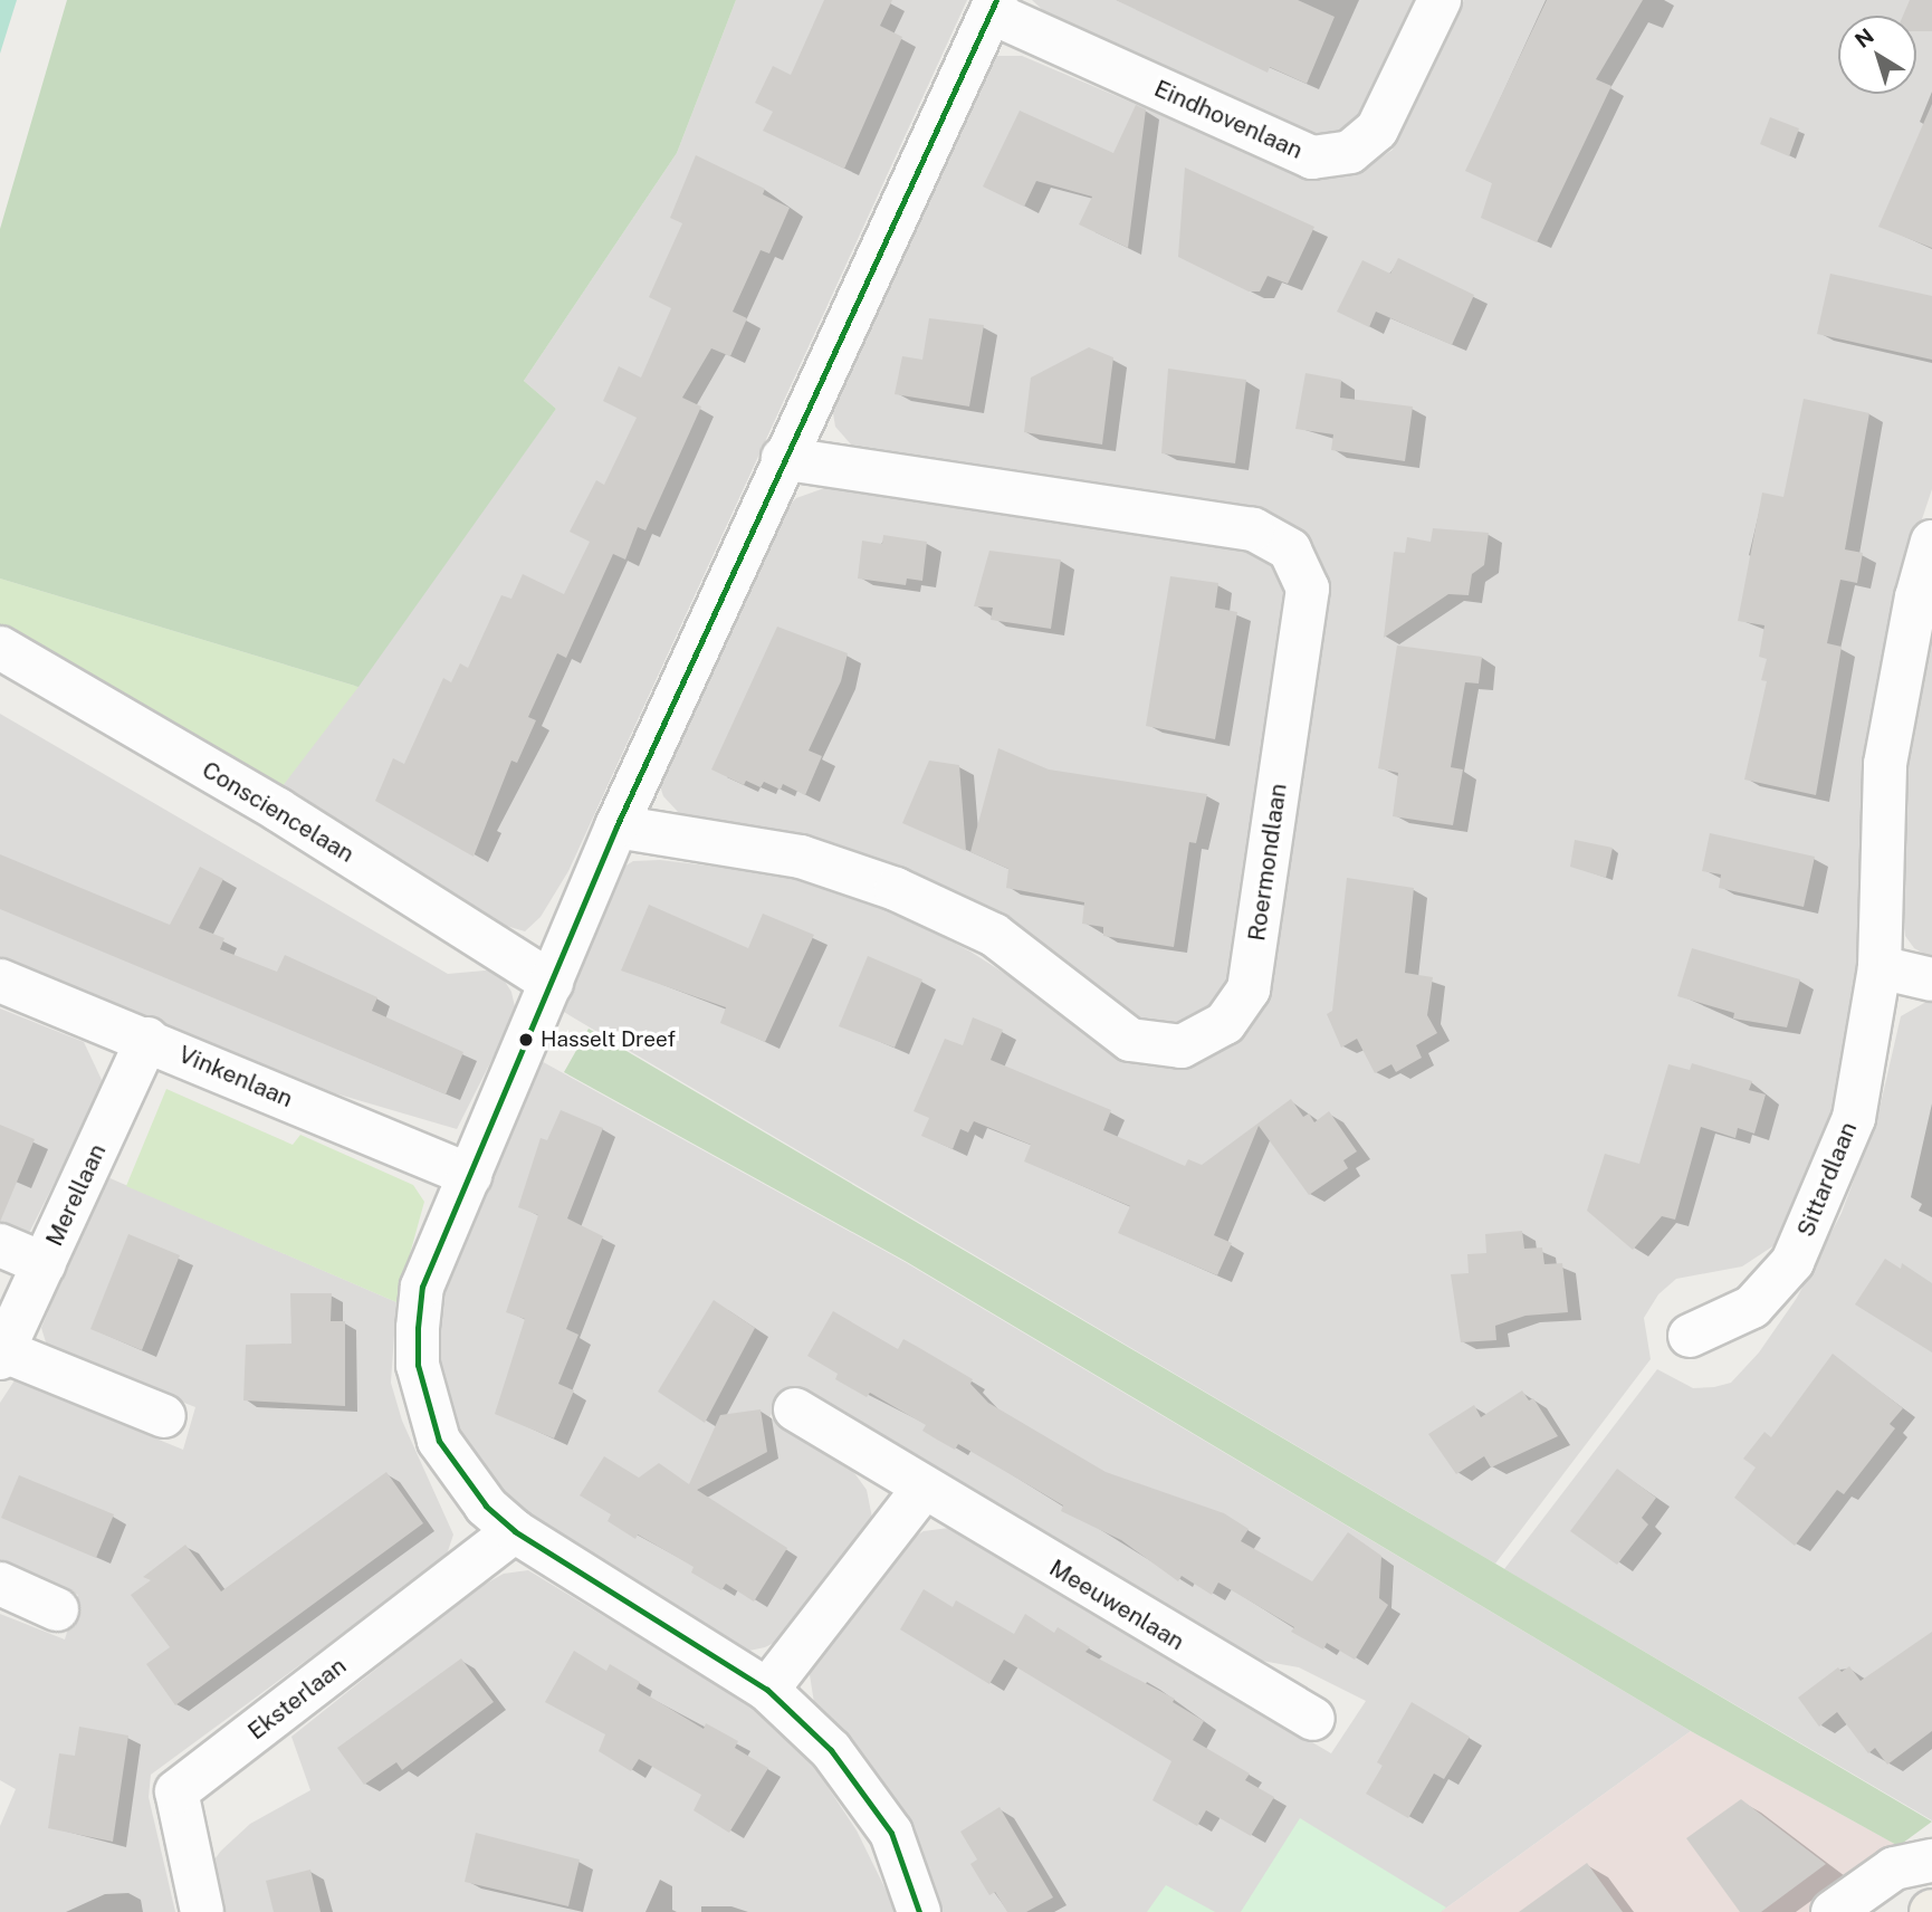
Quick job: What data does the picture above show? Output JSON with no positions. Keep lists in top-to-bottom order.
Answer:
{
  "streets": {
    "street": [
      "Eindhovenlaan",
      "Consciencelaan",
      "Roermondlaan",
      "Vinkenlaan",
      "Sittardlaan",
      "Merellaan",
      "Meeuwenlaan",
      "Eksterlaan"
    ]
  },
  "crossings": [
    ["Vinkenlaan", "Merellaan"]
  ],
  "places": ["Hasselt Dreef"],
  "north": "top left"
}
